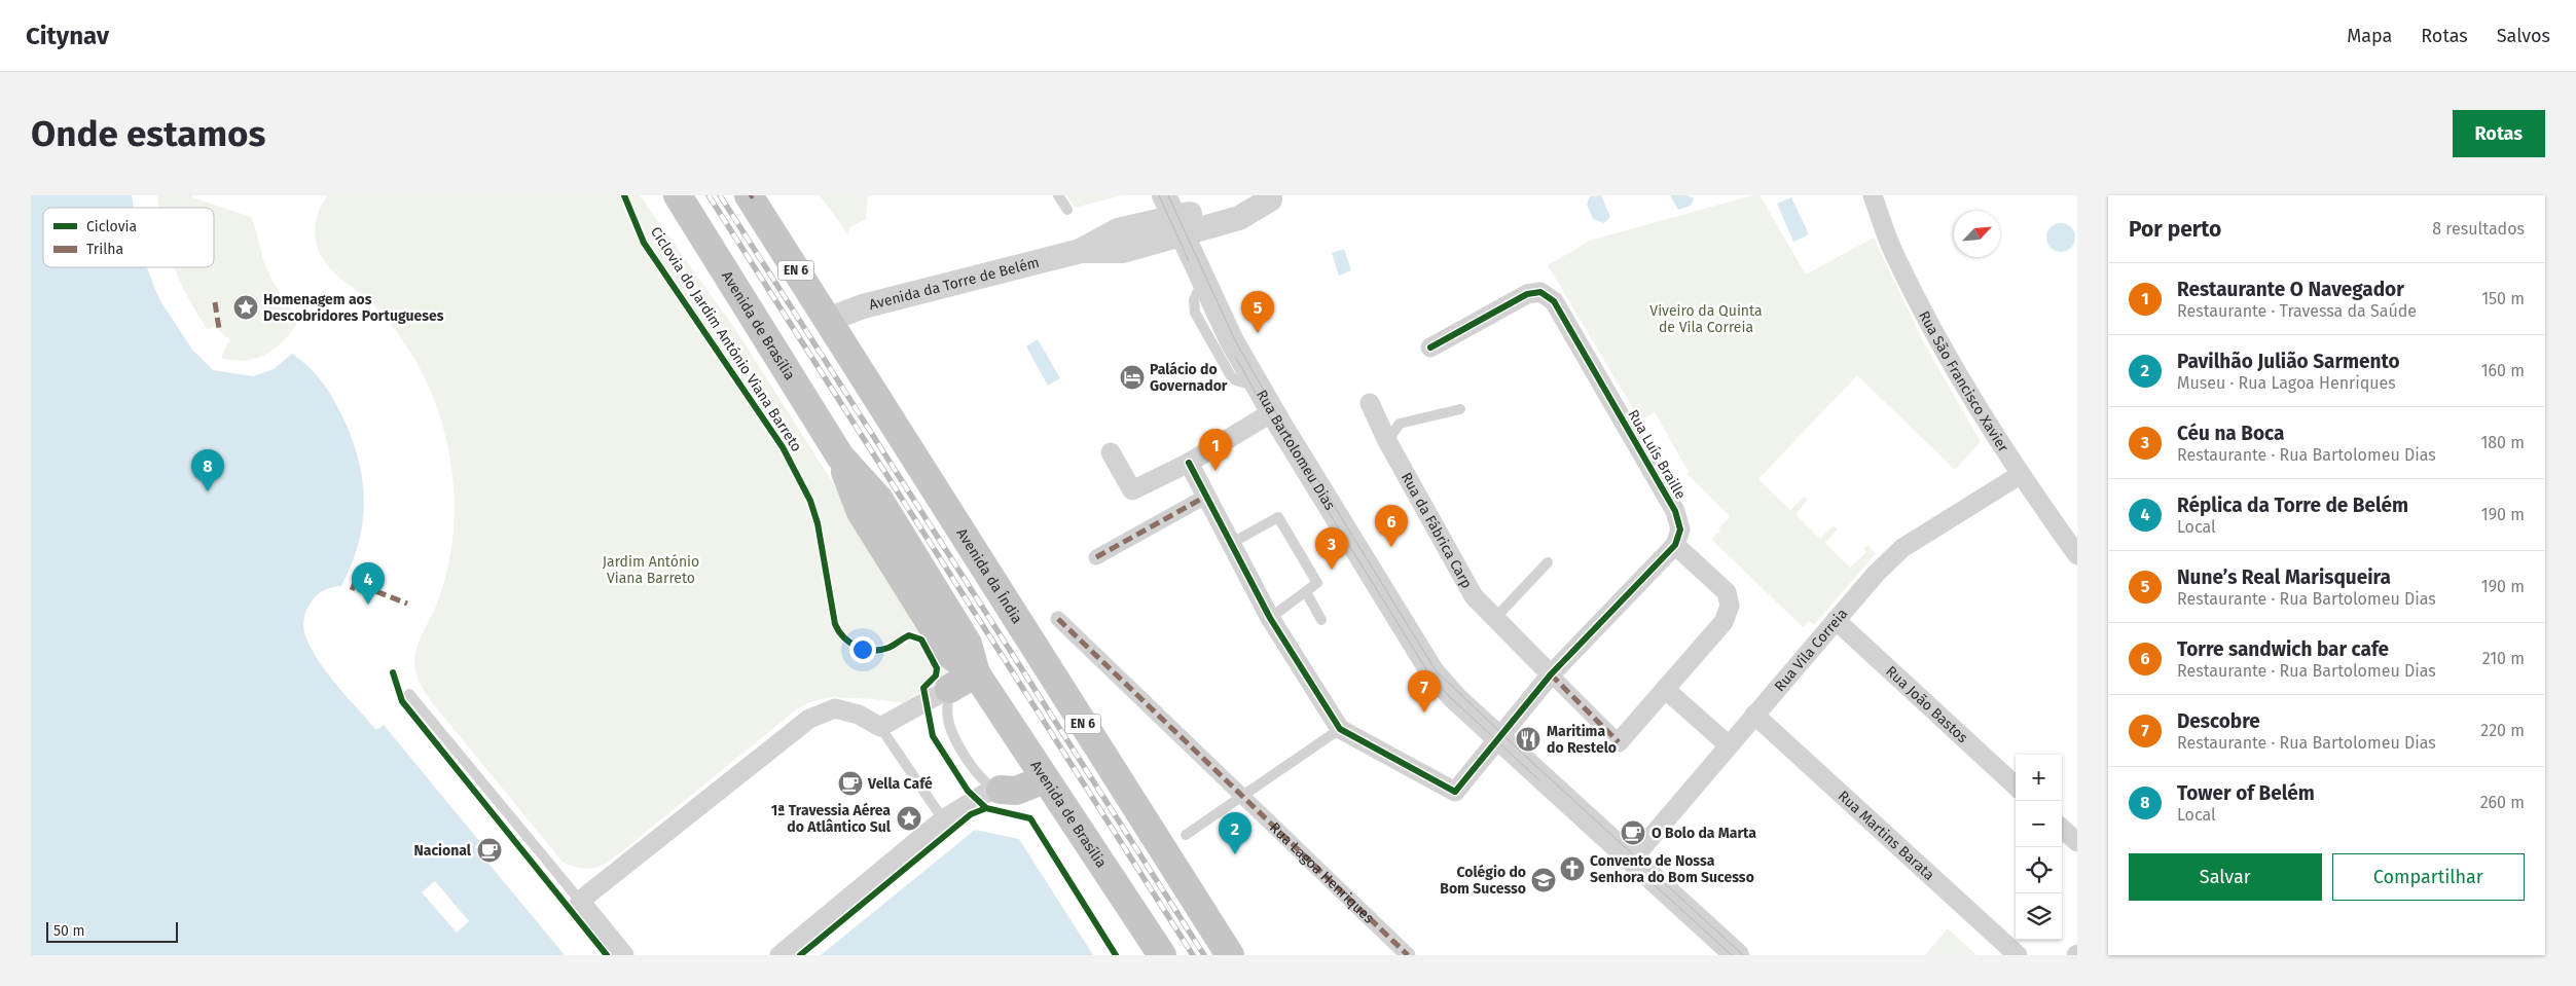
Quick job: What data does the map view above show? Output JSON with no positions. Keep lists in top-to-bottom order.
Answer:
{
  "streets": {
    "main road": ["EN 6", "Avenida de Brasília", "Avenida da Índia"],
    "street": [
      "Avenida da Torre de Belém",
      "Rua São Francisco Xavier",
      "Rua Bartolomeu Dias",
      "Rua Luís Braille",
      "Rua da Fábrica Carp",
      "Rua Vila Correia",
      "Rua João Bastos",
      "Rua Martins Barata",
      "Rua Lagoa Henriques"
    ],
    "cycle path": ["Ciclovia do Jardim António Viana Barreto"]
  },
  "crossings": [
    ["Avenida da Torre de Belém", "Rua Bartolomeu Dias"],
    ["Avenida da Torre de Belém", "Avenida da Índia"],
    ["Rua São Francisco Xavier", "Rua Vila Correia"],
    ["Rua Bartolomeu Dias", "Rua Vila Correia"],
    ["Rua Vila Correia", "Rua João Bastos"],
    ["Rua Vila Correia", "Rua Martins Barata"]
  ],
  "parks": ["Viveiro da Quinta de Vila Correia", "Jardim António Viana Barreto"],
  "places": {
    "place": ["Homenagem aos Descobridores Portugueses", "1ª Travessia Aérea do Atlântico Sul"],
    "hotel": ["Palácio do Governador"],
    "restaurant": ["Maritima do Restelo"],
    "cafe": ["Vella Café", "O Bolo da Marta", "Nacional"],
    "church": ["Convento de Nossa Senhora do Bom Sucesso"],
    "school or university": ["Colégio do Bom Sucesso"]
  },
  "legend": ["Ciclovia", "Trilha"],
  "scale_bar": "50 m",
  "north": "top right",
  "page": {
    "header": "Citynav",
    "nav": ["Mapa", "Rotas", "Salvos"],
    "buttons": [
      "Rotas",
      ["Salvar", "Compartilhar"]
    ],
    "title": "Onde estamos",
    "heading": ["Por perto", "8 resultados"],
    "list": [
      {
        "mark": "1",
        "name": "Restaurante O Navegador",
        "note": "Restaurante · Travessa da Saúde",
        "value": "150 m"
      },
      {
        "mark": "2",
        "name": "Pavilhão Julião Sarmento",
        "note": "Museu · Rua Lagoa Henriques",
        "value": "160 m"
      },
      {
        "mark": "3",
        "name": "Céu na Boca",
        "note": "Restaurante · Rua Bartolomeu Dias",
        "value": "180 m"
      },
      {
        "mark": "4",
        "name": "Réplica da Torre de Belém",
        "note": "Local",
        "value": "190 m"
      },
      {
        "mark": "5",
        "name": "Nune’s Real Marisqueira",
        "note": "Restaurante · Rua Bartolomeu Dias",
        "value": "190 m"
      },
      {
        "mark": "6",
        "name": "Torre sandwich bar cafe",
        "note": "Restaurante · Rua Bartolomeu Dias",
        "value": "210 m"
      },
      {
        "mark": "7",
        "name": "Descobre",
        "note": "Restaurante · Rua Bartolomeu Dias",
        "value": "220 m"
      },
      {
        "mark": "8",
        "name": "Tower of Belém",
        "note": "Local",
        "value": "260 m"
      }
    ],
    "pins": [
      "5",
      "1",
      "8",
      "6",
      "3",
      "4",
      "7",
      "2"
    ],
    "map_buttons": ["+", "−"],
    "scale": "50 m"
  }
}
